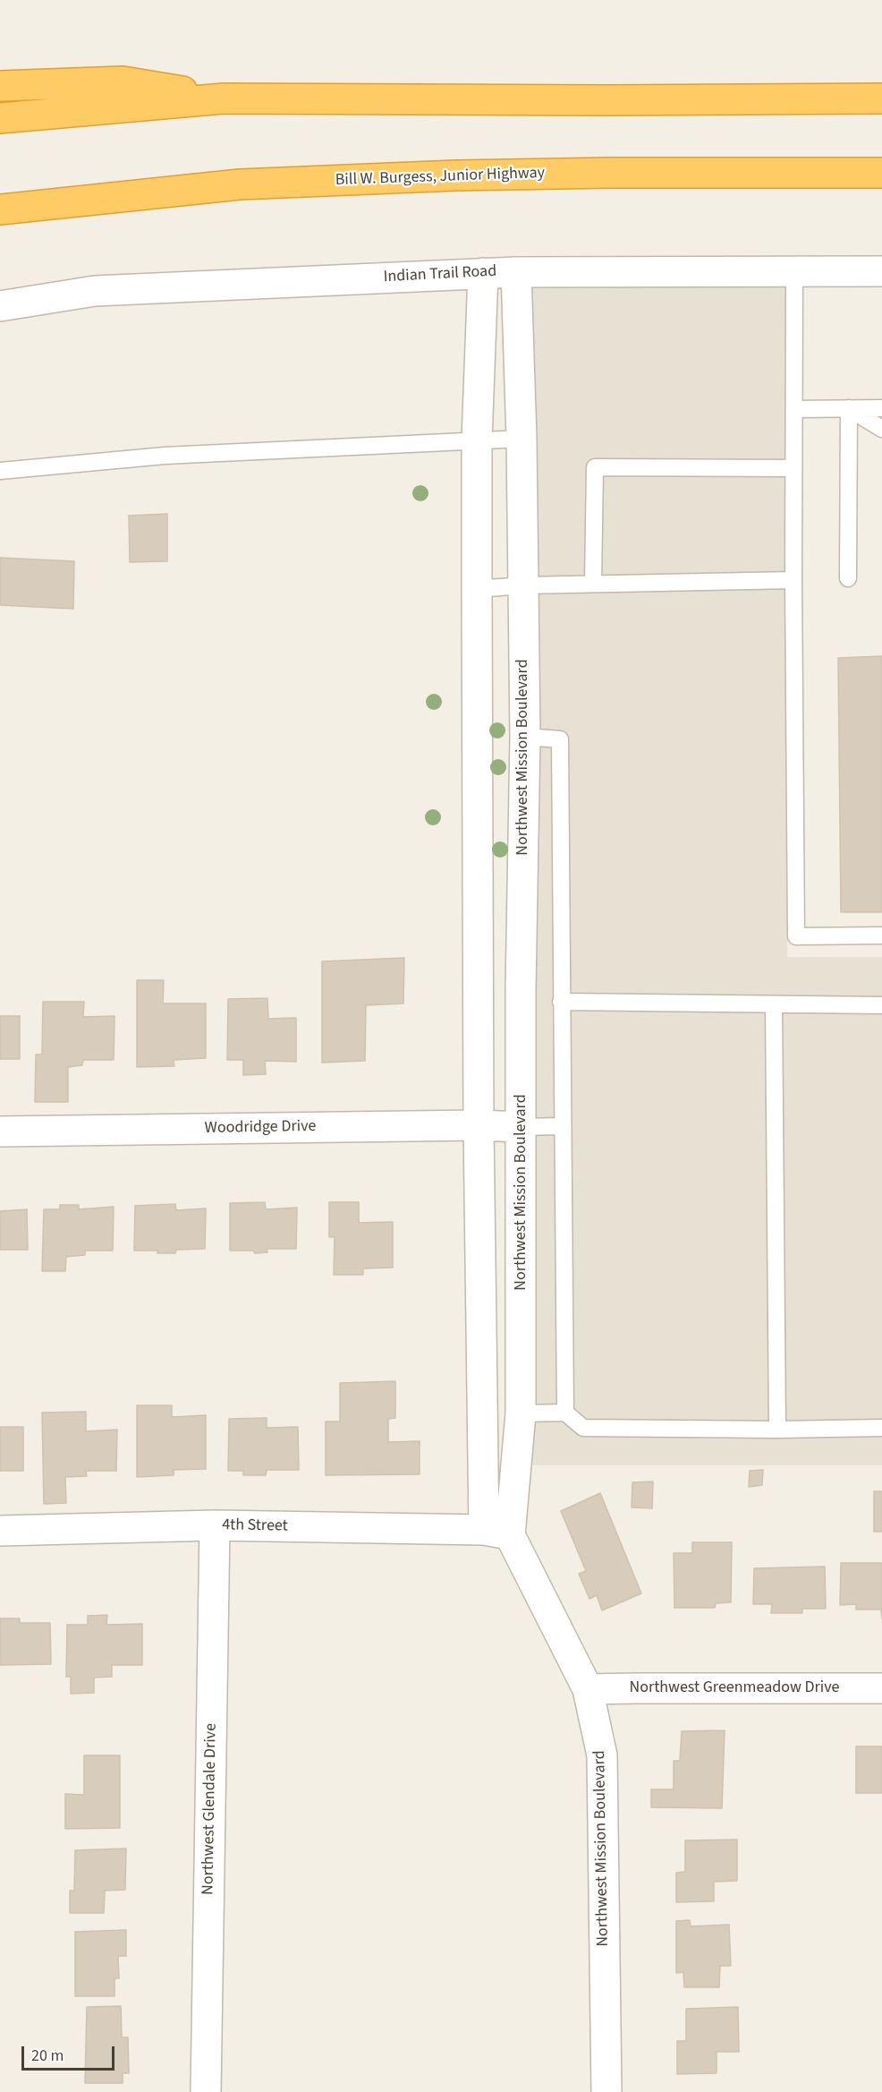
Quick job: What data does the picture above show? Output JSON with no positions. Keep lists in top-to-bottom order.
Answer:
{
  "streets": {
    "highway": ["Bill W. Burgess, Junior Highway"],
    "street": [
      "Indian Trail Road",
      "Northwest Mission Boulevard",
      "Woodridge Drive",
      "4th Street",
      "Northwest Greenmeadow Drive",
      "Northwest Glendale Drive"
    ]
  },
  "crossings": [
    ["Indian Trail Road", "Northwest Mission Boulevard"],
    ["Northwest Mission Boulevard", "Woodridge Drive"],
    ["Northwest Mission Boulevard", "4th Street"],
    ["Northwest Mission Boulevard", "Northwest Greenmeadow Drive"],
    ["4th Street", "Northwest Glendale Drive"]
  ],
  "scale_bar": "20 m"
}
